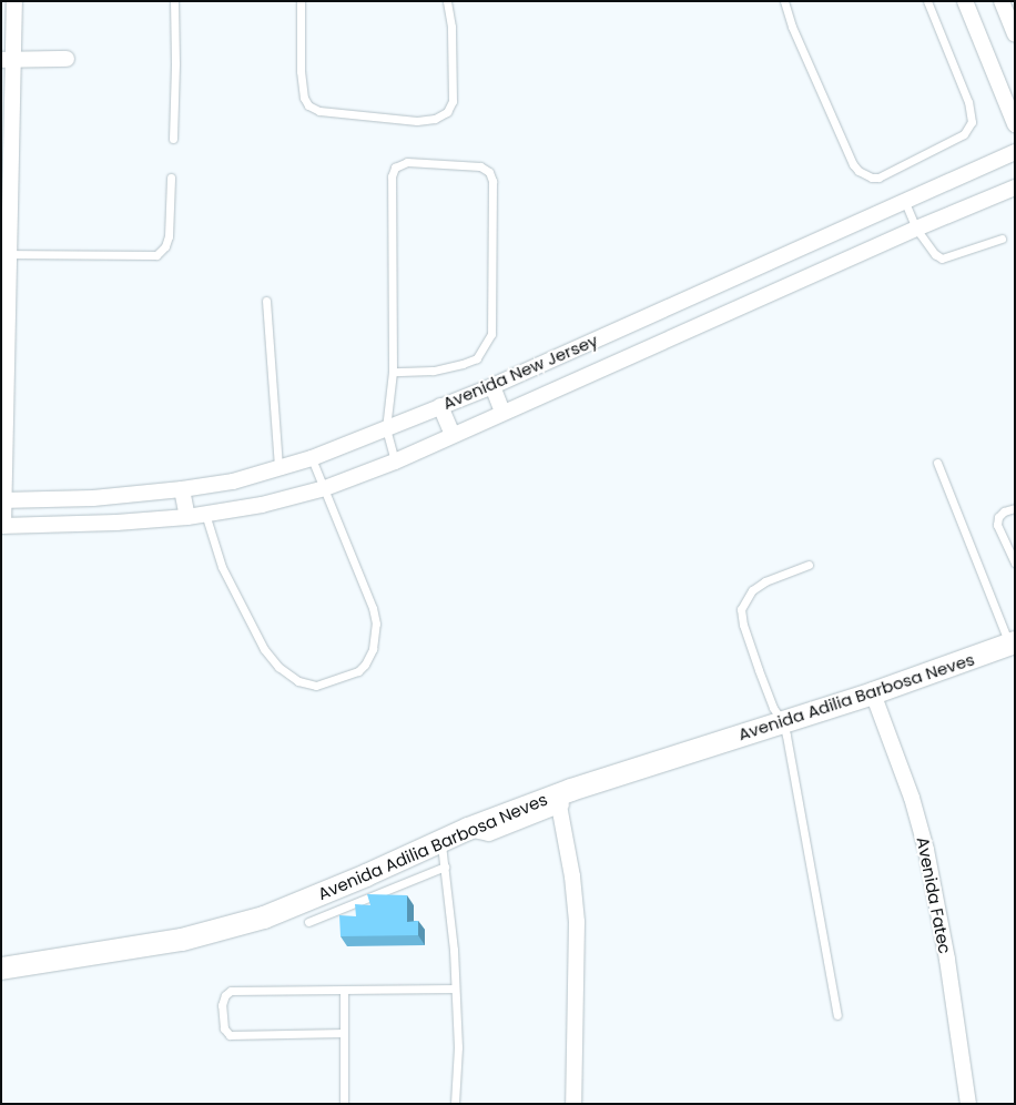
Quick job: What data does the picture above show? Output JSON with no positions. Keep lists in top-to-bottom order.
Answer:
{
  "streets": {
    "street": ["Avenida New Jersey", "Avenida Adilia Barbosa Neves", "Avenida Fatec"]
  },
  "crossings": [
    ["Avenida Adilia Barbosa Neves", "Avenida Fatec"]
  ]
}
